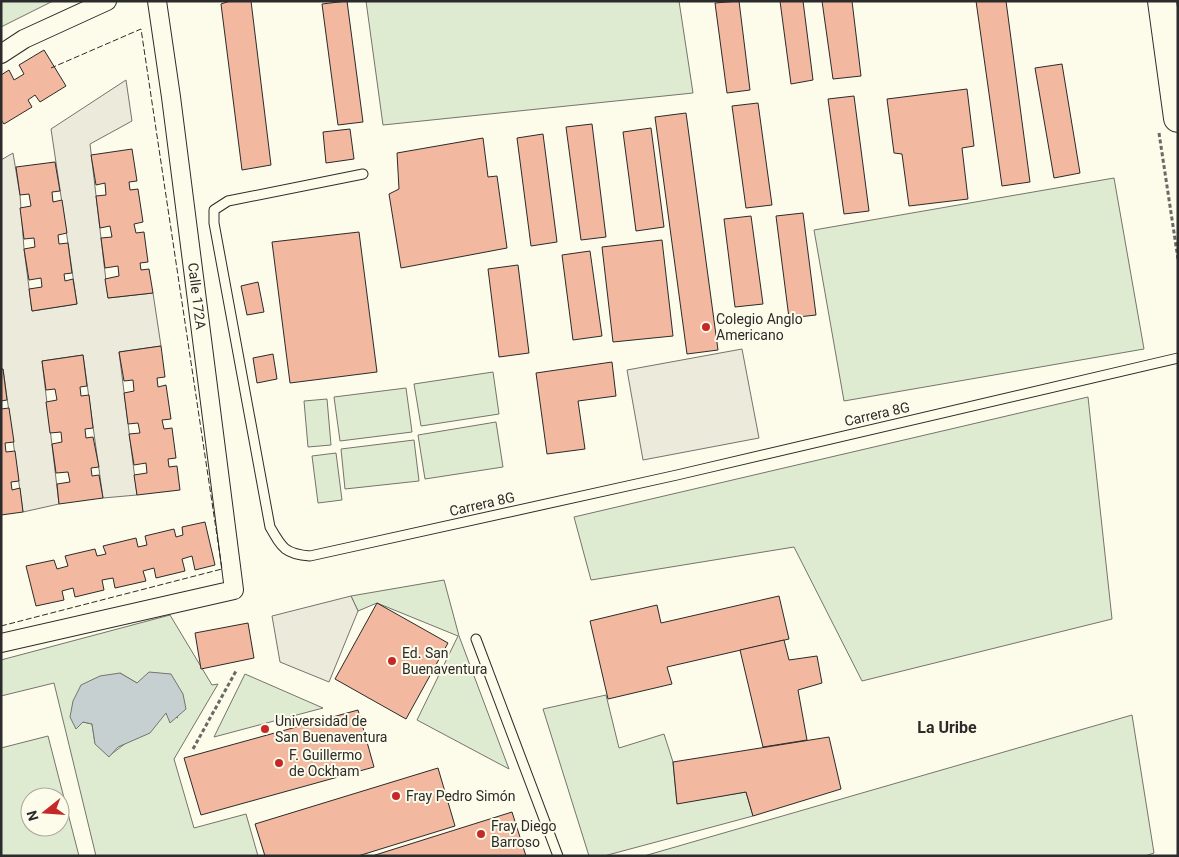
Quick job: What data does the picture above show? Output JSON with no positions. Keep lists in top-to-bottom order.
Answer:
{
  "streets": {
    "street": ["Calle 172A"],
    "lane": ["Carrera 8G"]
  },
  "districts": ["La Uribe"],
  "places": [
    "Colegio Anglo Americano",
    "Ed. San Buenaventura",
    "Universidad de San Buenaventura",
    "F. Guillermo de Ockham",
    "Fray Pedro Simón",
    "Fray Diego Barroso"
  ],
  "north": "left"
}
